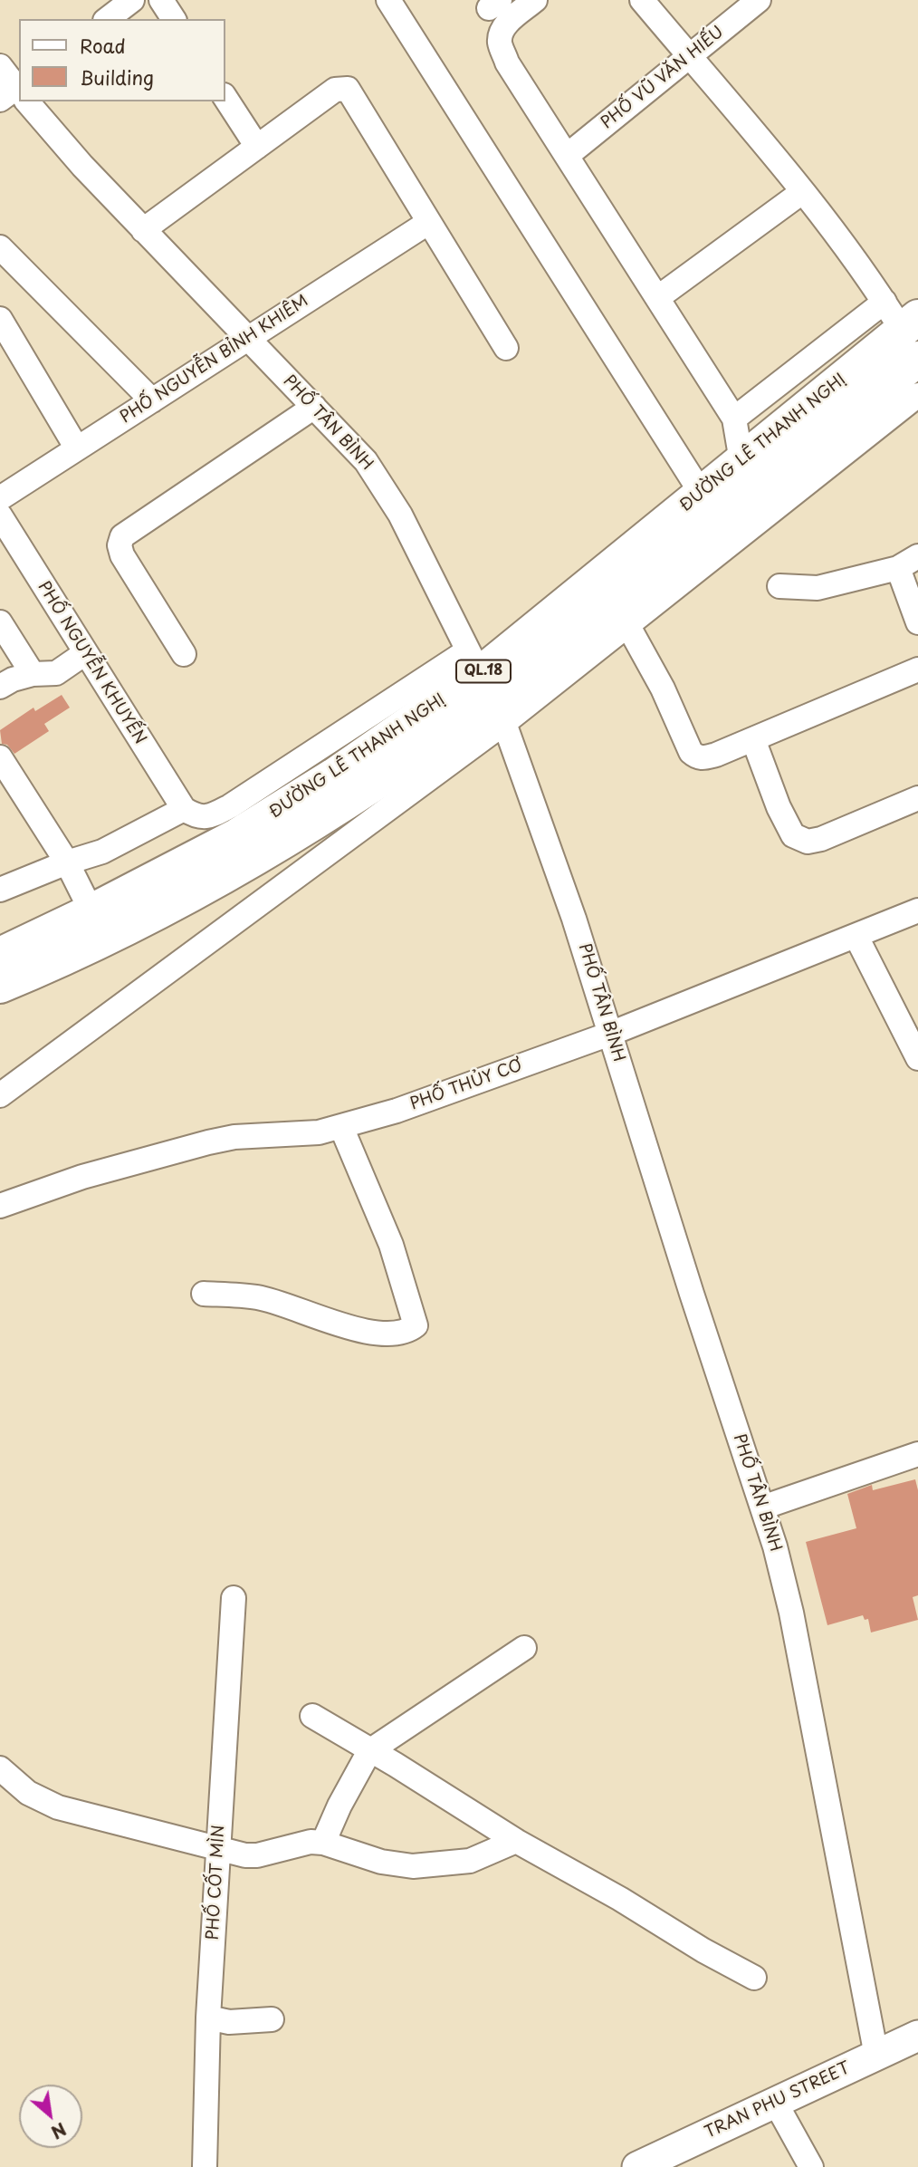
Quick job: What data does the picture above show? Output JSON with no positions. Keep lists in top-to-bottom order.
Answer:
{
  "streets": {
    "highway": ["ĐƯỜNG LÊ THANH NGHỊ", "QL.18"],
    "main road": ["TRAN PHU STREET"],
    "street": [
      "PHỐ VŨ VĂN HIẾU",
      "PHỐ NGUYỄN BỈNH KHIÊM",
      "PHỐ TÂN BÌNH",
      "PHỐ NGUYỄN KHUYẾN",
      "PHỐ THỦY CƠ",
      "PHỐ CỐT MÌN"
    ]
  },
  "crossings": [
    ["PHỐ NGUYỄN BỈNH KHIÊM", "PHỐ TÂN BÌNH"],
    ["PHỐ TÂN BÌNH", "ĐƯỜNG LÊ THANH NGHỊ"],
    ["PHỐ TÂN BÌNH", "PHỐ THỦY CƠ"],
    ["PHỐ TÂN BÌNH", "TRAN PHU STREET"]
  ],
  "legend": ["Road", "Building"],
  "north": "bottom right"
}
